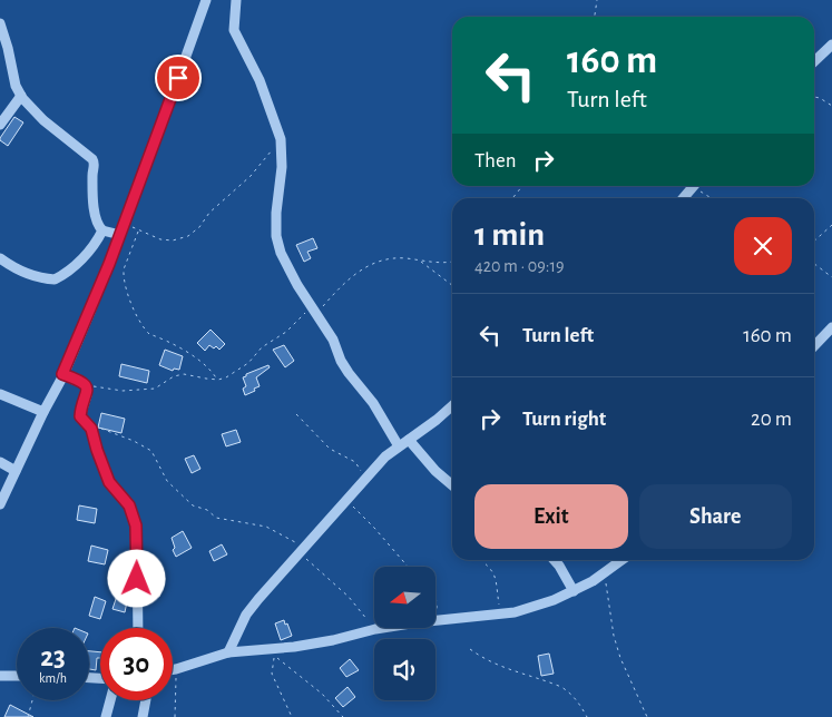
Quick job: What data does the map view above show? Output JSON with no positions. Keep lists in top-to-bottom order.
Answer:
{
  "north": "left",
  "page": {
    "turn": ["160 m", "Turn left"],
    "then": "Then",
    "heading": ["1 min", "420 m · 09:19"],
    "list": [
      {
        "name": "Turn left",
        "value": "160 m"
      },
      {
        "name": "Turn right",
        "value": "20 m"
      }
    ],
    "buttons": ["Exit", "Share"],
    "speed": "23 km/h",
    "limit": "30"
  }
}
